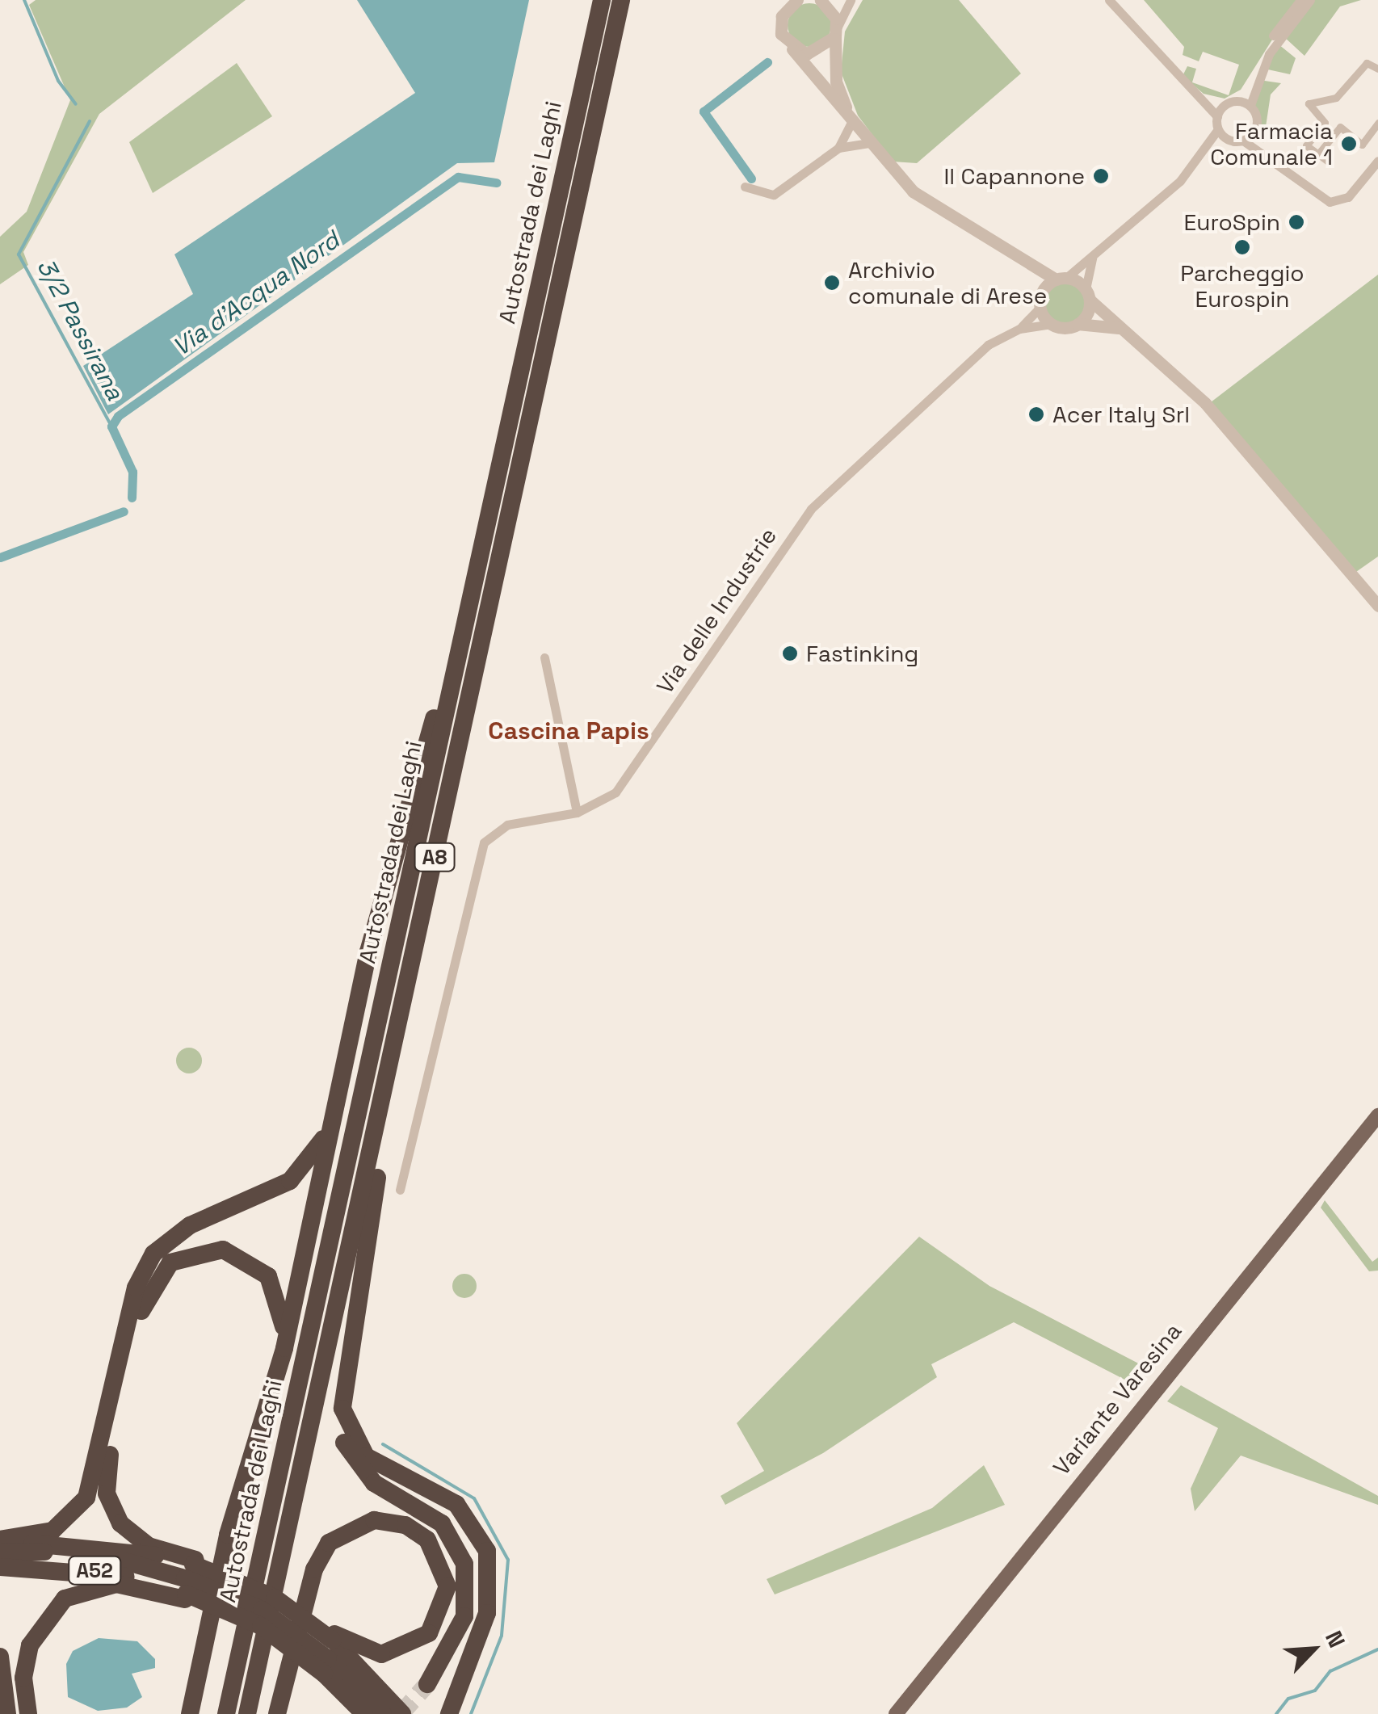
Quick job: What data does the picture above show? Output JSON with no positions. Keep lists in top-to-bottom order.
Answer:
{
  "streets": {
    "highway": ["Autostrada dei Laghi", "A8", "A52"],
    "main road": ["Variante Varesina"],
    "street": ["Via delle Industrie"]
  },
  "districts": ["Cascina Papis"],
  "water": ["Via d'Acqua Nord", "3/2 Passirana"],
  "places": [
    "Farmacia Comunale 1",
    "Il Capannone",
    "EuroSpin",
    "Parcheggio Eurospin",
    "Archivio comunale di Arese",
    "Acer Italy Srl",
    "Fastinking"
  ],
  "north": "top right"
}
